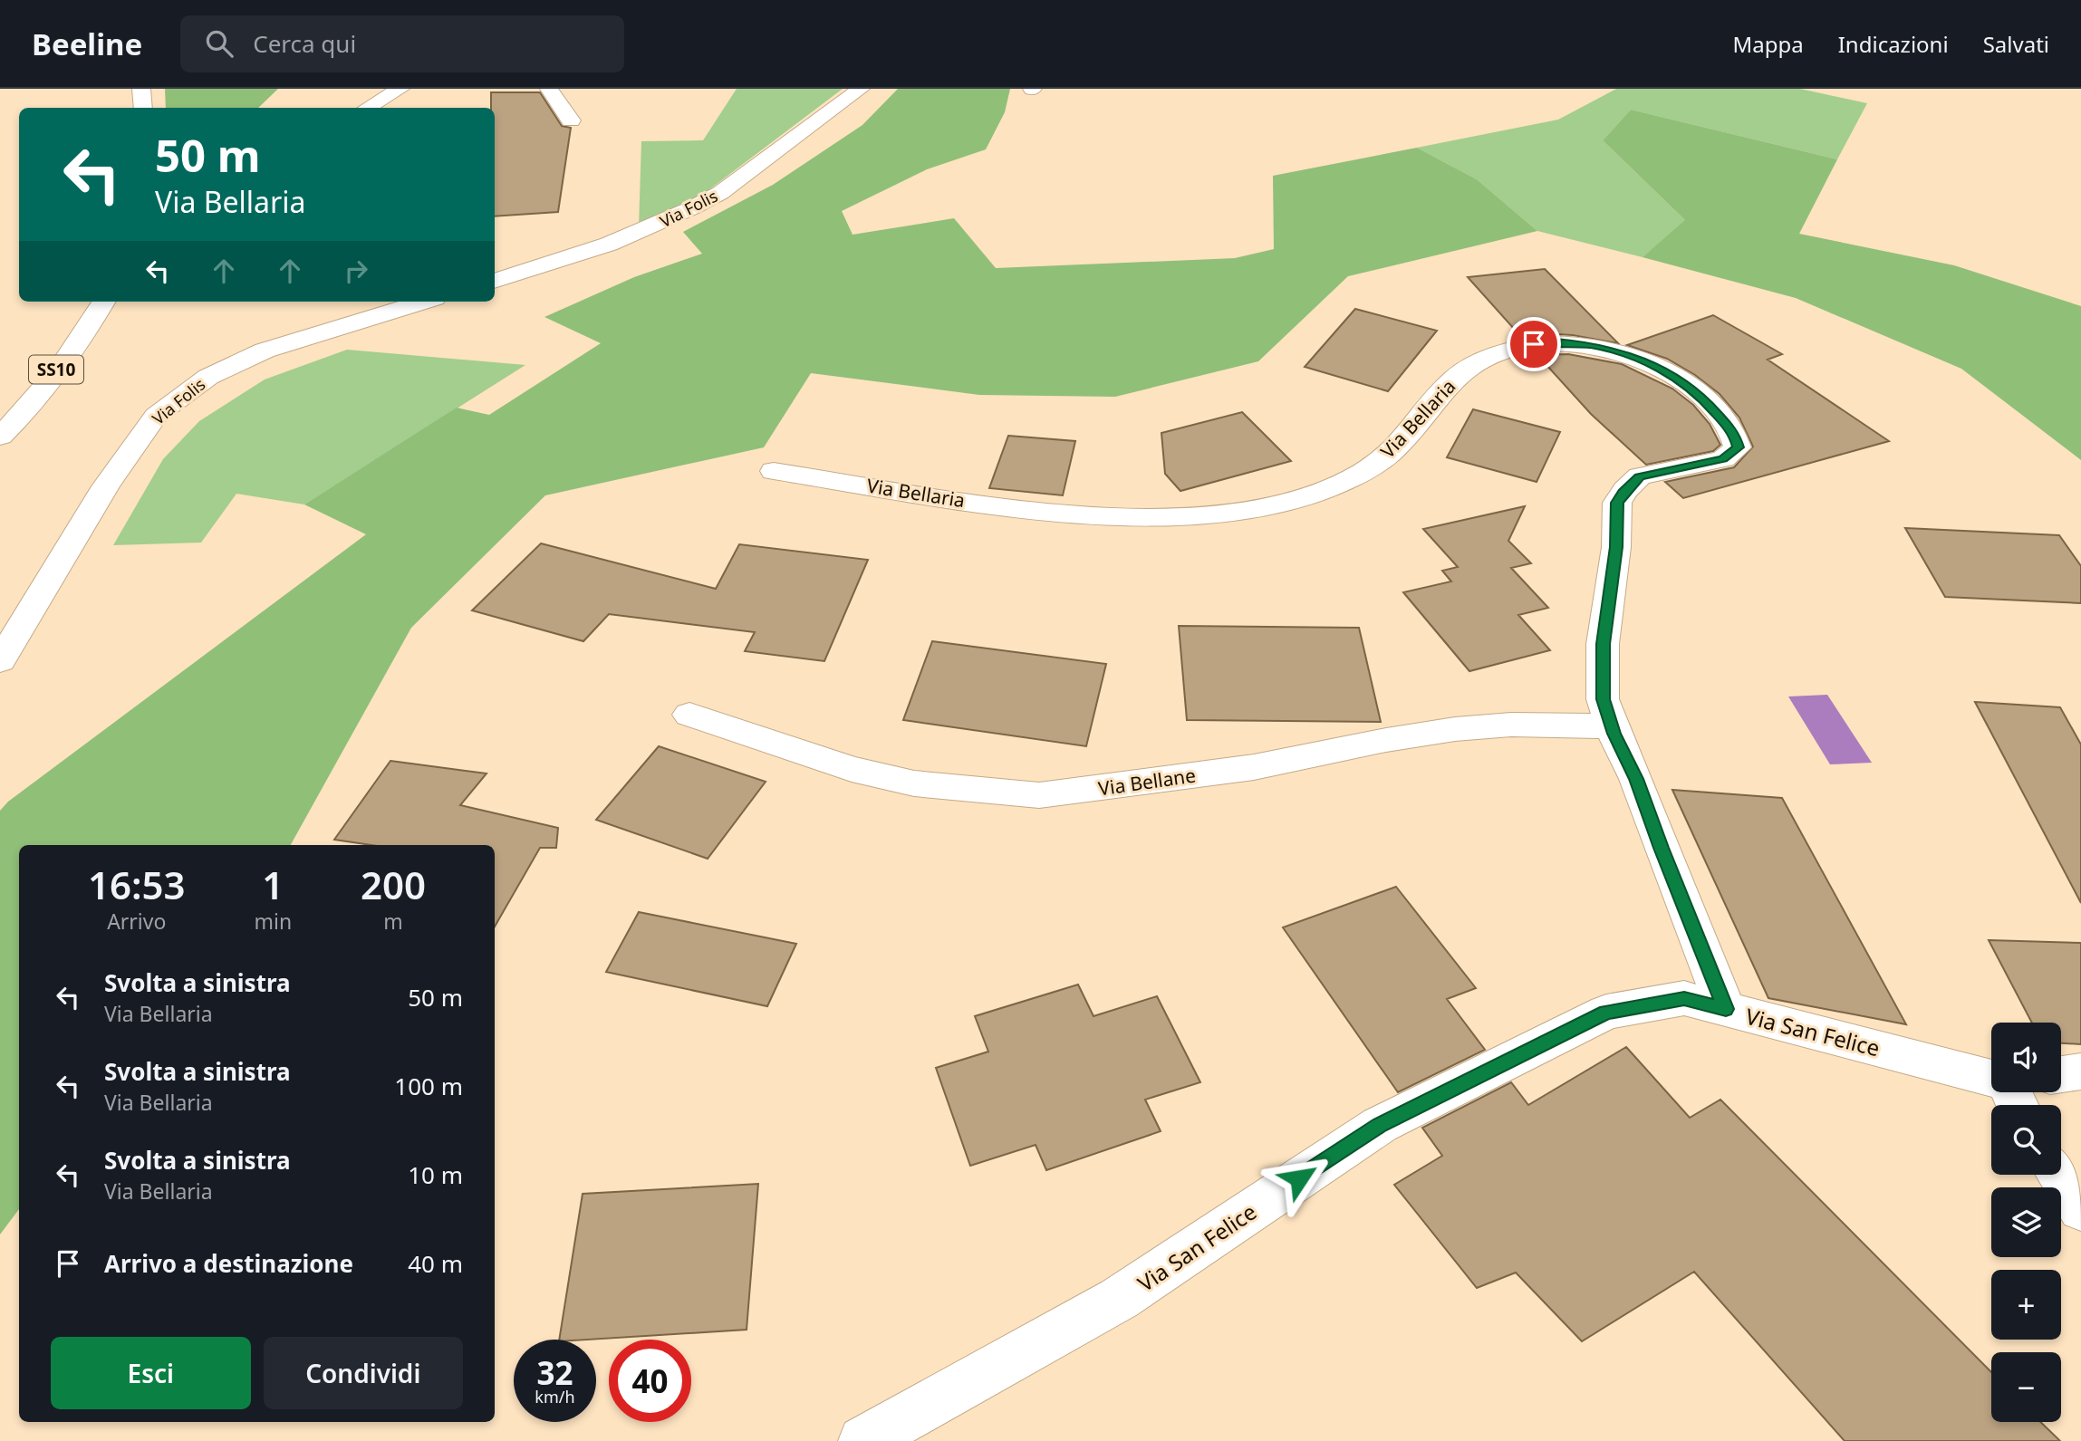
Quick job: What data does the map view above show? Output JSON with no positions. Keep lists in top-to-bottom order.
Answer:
{
  "streets": {
    "street": [
      "Via Folis",
      "SS10",
      "Via Bellaria",
      "Via Bellane",
      "Via San Felice"
    ]
  },
  "crossings": [
    ["Via Bellaria", "Via Bellane"],
    ["Via Bellaria", "Via San Felice"]
  ],
  "page": {
    "header": "Beeline",
    "search": "Cerca qui",
    "nav": ["Mappa", "Indicazioni", "Salvati"],
    "turn": ["50 m", "Via Bellaria"],
    "eta": [
      "16:53",
      "Arrivo",
      "1",
      "min",
      "200",
      "m"
    ],
    "list": [
      {
        "name": "Svolta a sinistra",
        "note": "Via Bellaria",
        "value": "50 m"
      },
      {
        "name": "Svolta a sinistra",
        "note": "Via Bellaria",
        "value": "100 m"
      },
      {
        "name": "Svolta a sinistra",
        "note": "Via Bellaria",
        "value": "10 m"
      },
      {
        "name": "Arrivo a destinazione",
        "value": "40 m"
      }
    ],
    "map_buttons": ["+", "−"],
    "buttons": ["Esci", "Condividi"],
    "speed": "32 km/h",
    "limit": "40"
  }
}
